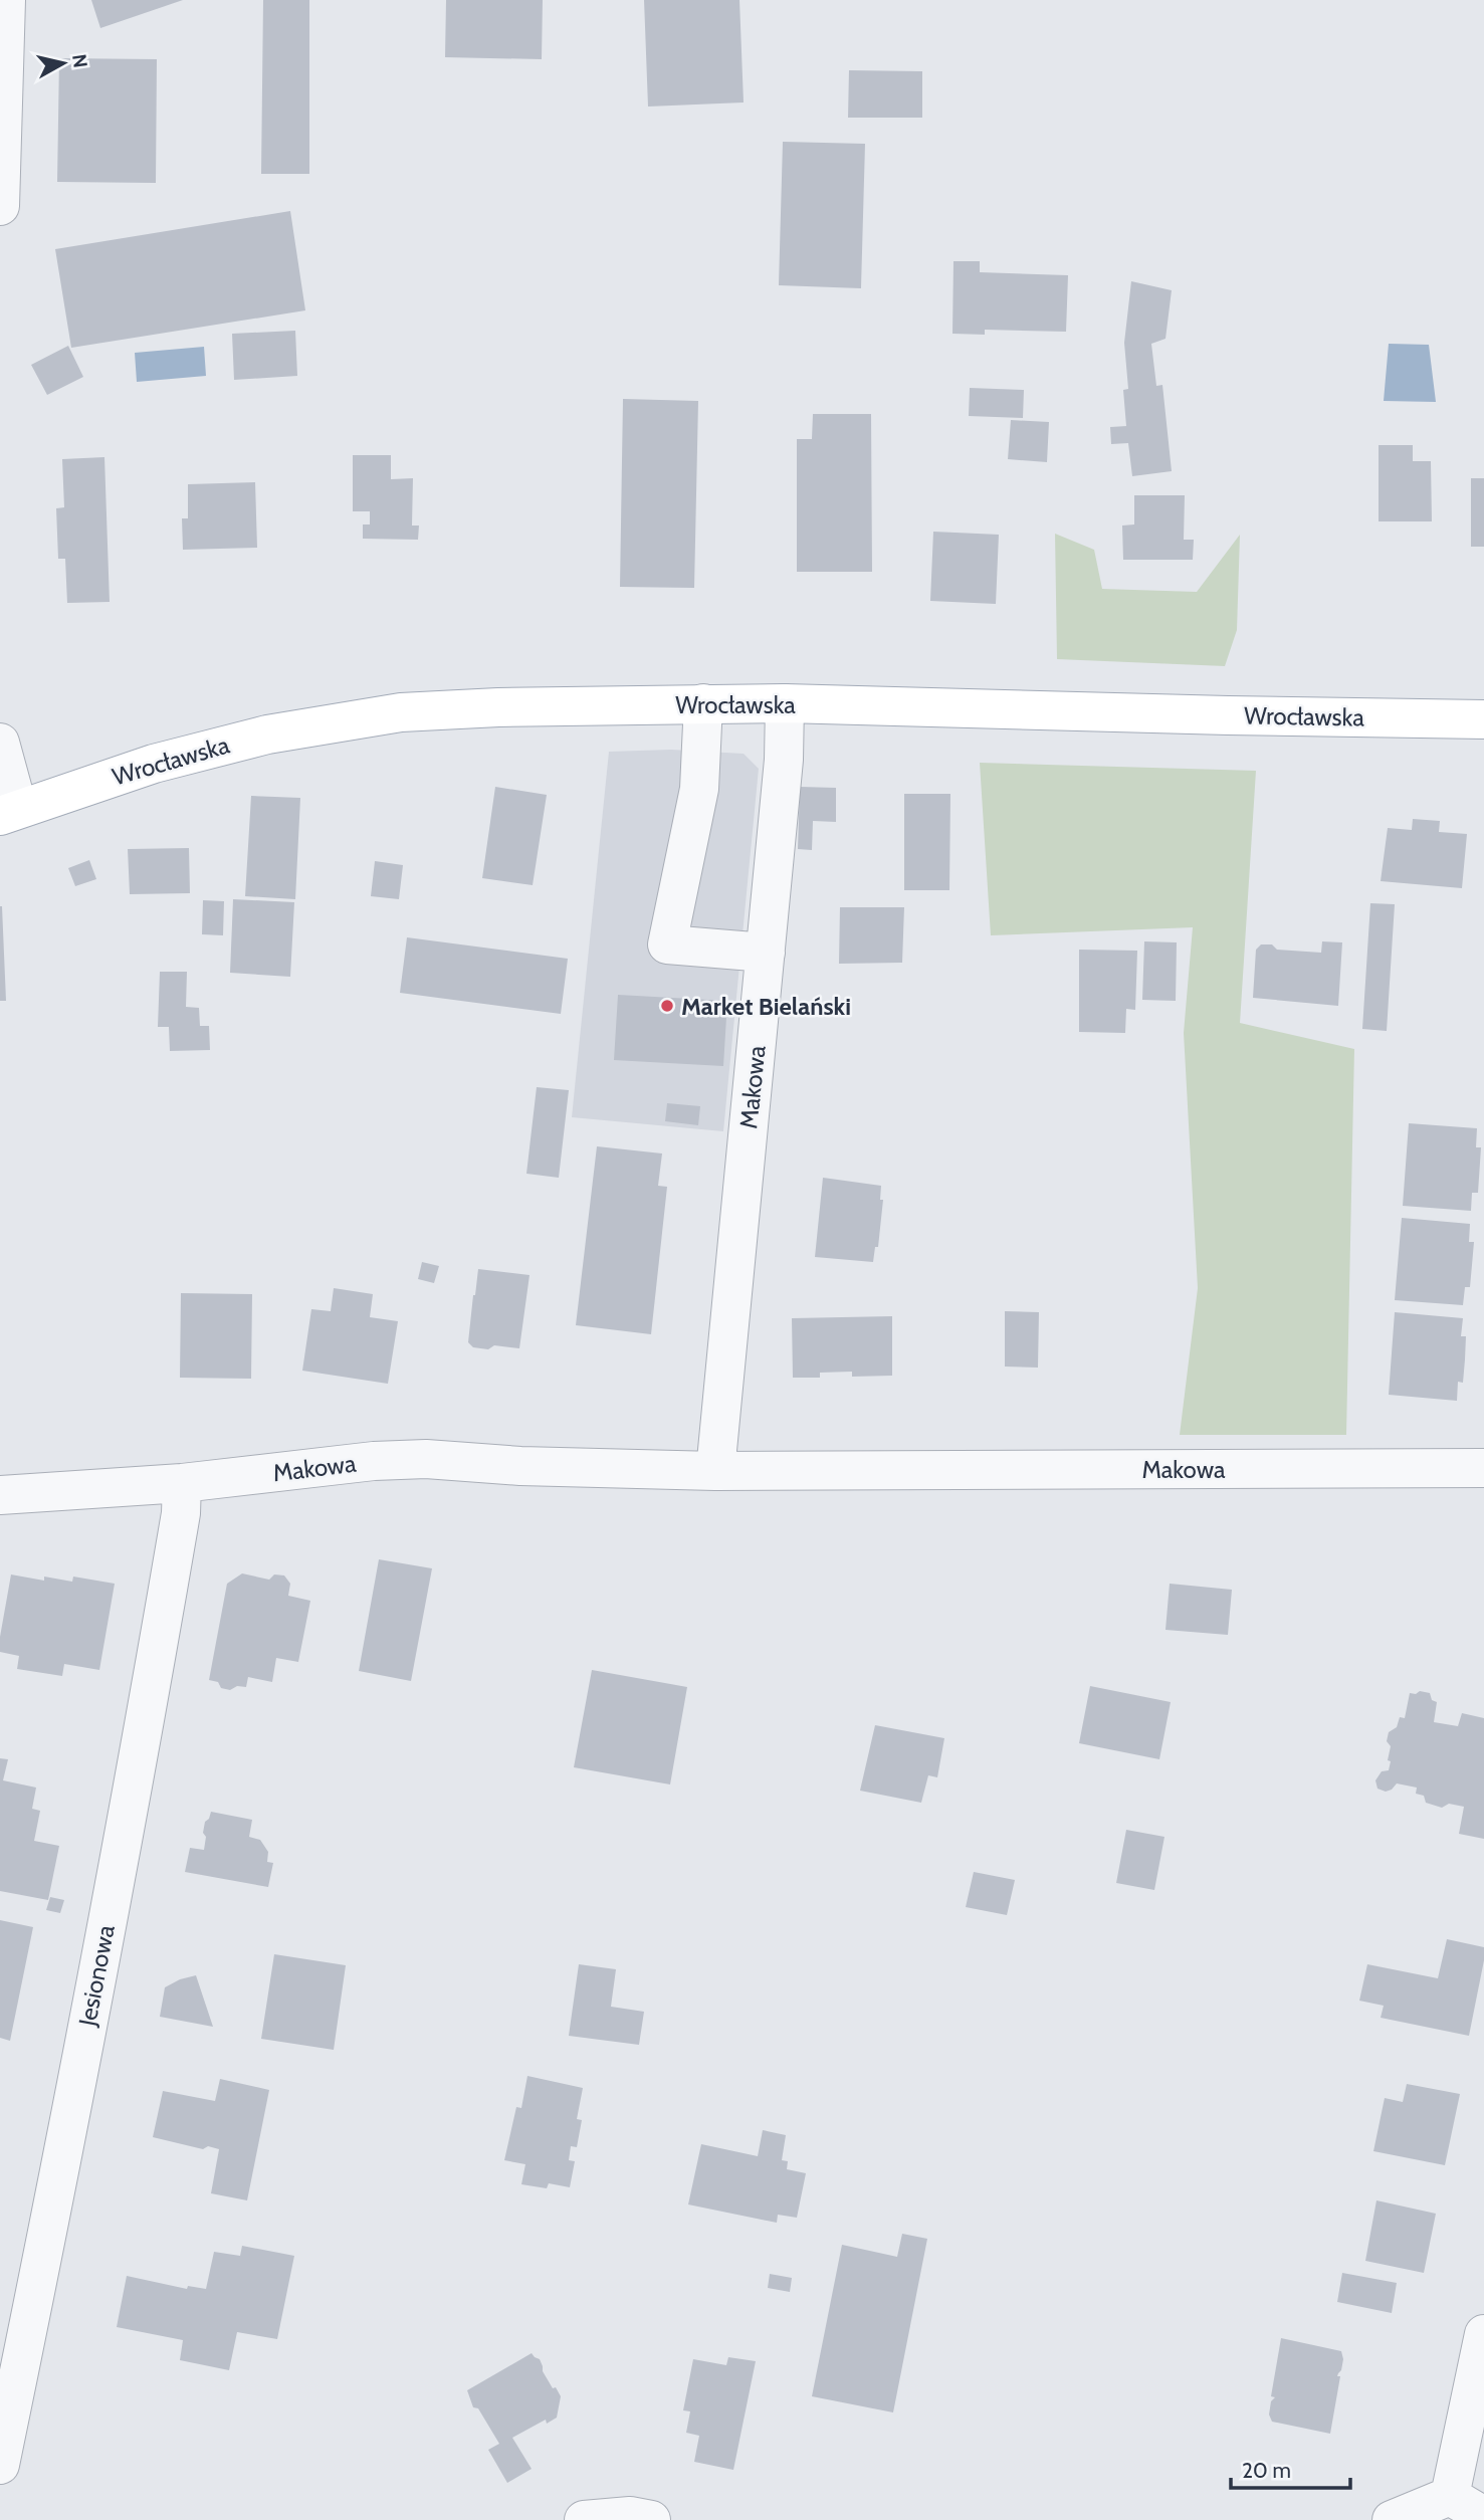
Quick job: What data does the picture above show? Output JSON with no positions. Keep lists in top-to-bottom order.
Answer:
{
  "streets": {
    "main road": ["Wrocławska"],
    "street": ["Makowa", "Jesionowa"]
  },
  "crossings": [
    ["Wrocławska", "Makowa"],
    ["Makowa", "Jesionowa"]
  ],
  "places": ["Market Bielański"],
  "scale_bar": "20 m",
  "north": "right"
}
